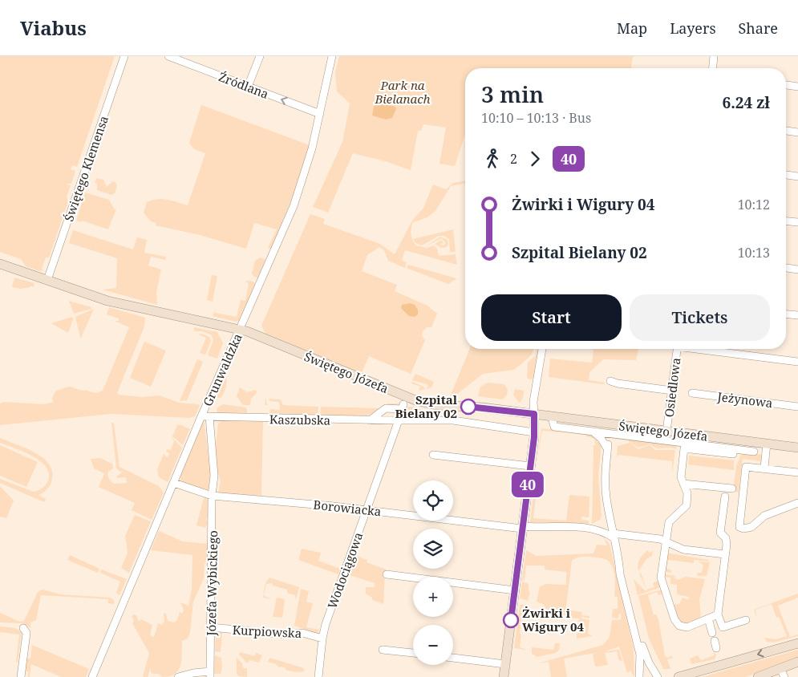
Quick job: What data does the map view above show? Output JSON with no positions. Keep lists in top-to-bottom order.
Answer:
{
  "streets": {
    "street": [
      "Źródlana",
      "Świętego Klemensa",
      "Grunwaldzka",
      "Świętego Józefa",
      "Osiedlowa",
      "Jeżynowa",
      "Kaszubska",
      "Borowiacka",
      "Wodociągowa",
      "Józefa Wybickiego",
      "Kurpiowska"
    ]
  },
  "crossings": [
    ["Źródlana", "Grunwaldzka"],
    ["Świętego Klemensa", "Świętego Józefa"],
    ["Grunwaldzka", "Świętego Józefa"],
    ["Grunwaldzka", "Kaszubska"],
    ["Grunwaldzka", "Borowiacka"],
    ["Świętego Józefa", "Osiedlowa"],
    ["Kaszubska", "Wodociągowa"],
    ["Kaszubska", "Józefa Wybickiego"],
    ["Borowiacka", "Wodociągowa"],
    ["Borowiacka", "Józefa Wybickiego"],
    ["Wodociągowa", "Kurpiowska"],
    ["Józefa Wybickiego", "Kurpiowska"]
  ],
  "one_way": ["Źródlana"],
  "parks": ["Park na Bielanach"],
  "places": ["Szpital Bielany 02", "Żwirki i Wigury 04"],
  "lines": ["bus line 40"],
  "page": {
    "header": "Viabus",
    "nav": ["Map", "Layers", "Share"],
    "on_map": "40",
    "heading": ["3 min", "10:10 – 10:13 · Bus", "6.24 zł"],
    "legs": ["2", "40"],
    "list": [
      {
        "name": "Żwirki i Wigury 04",
        "value": "10:12"
      },
      {
        "name": "Szpital Bielany 02",
        "value": "10:13"
      }
    ],
    "buttons": ["Start", "Tickets"],
    "map_buttons": ["+", "−"]
  }
}
